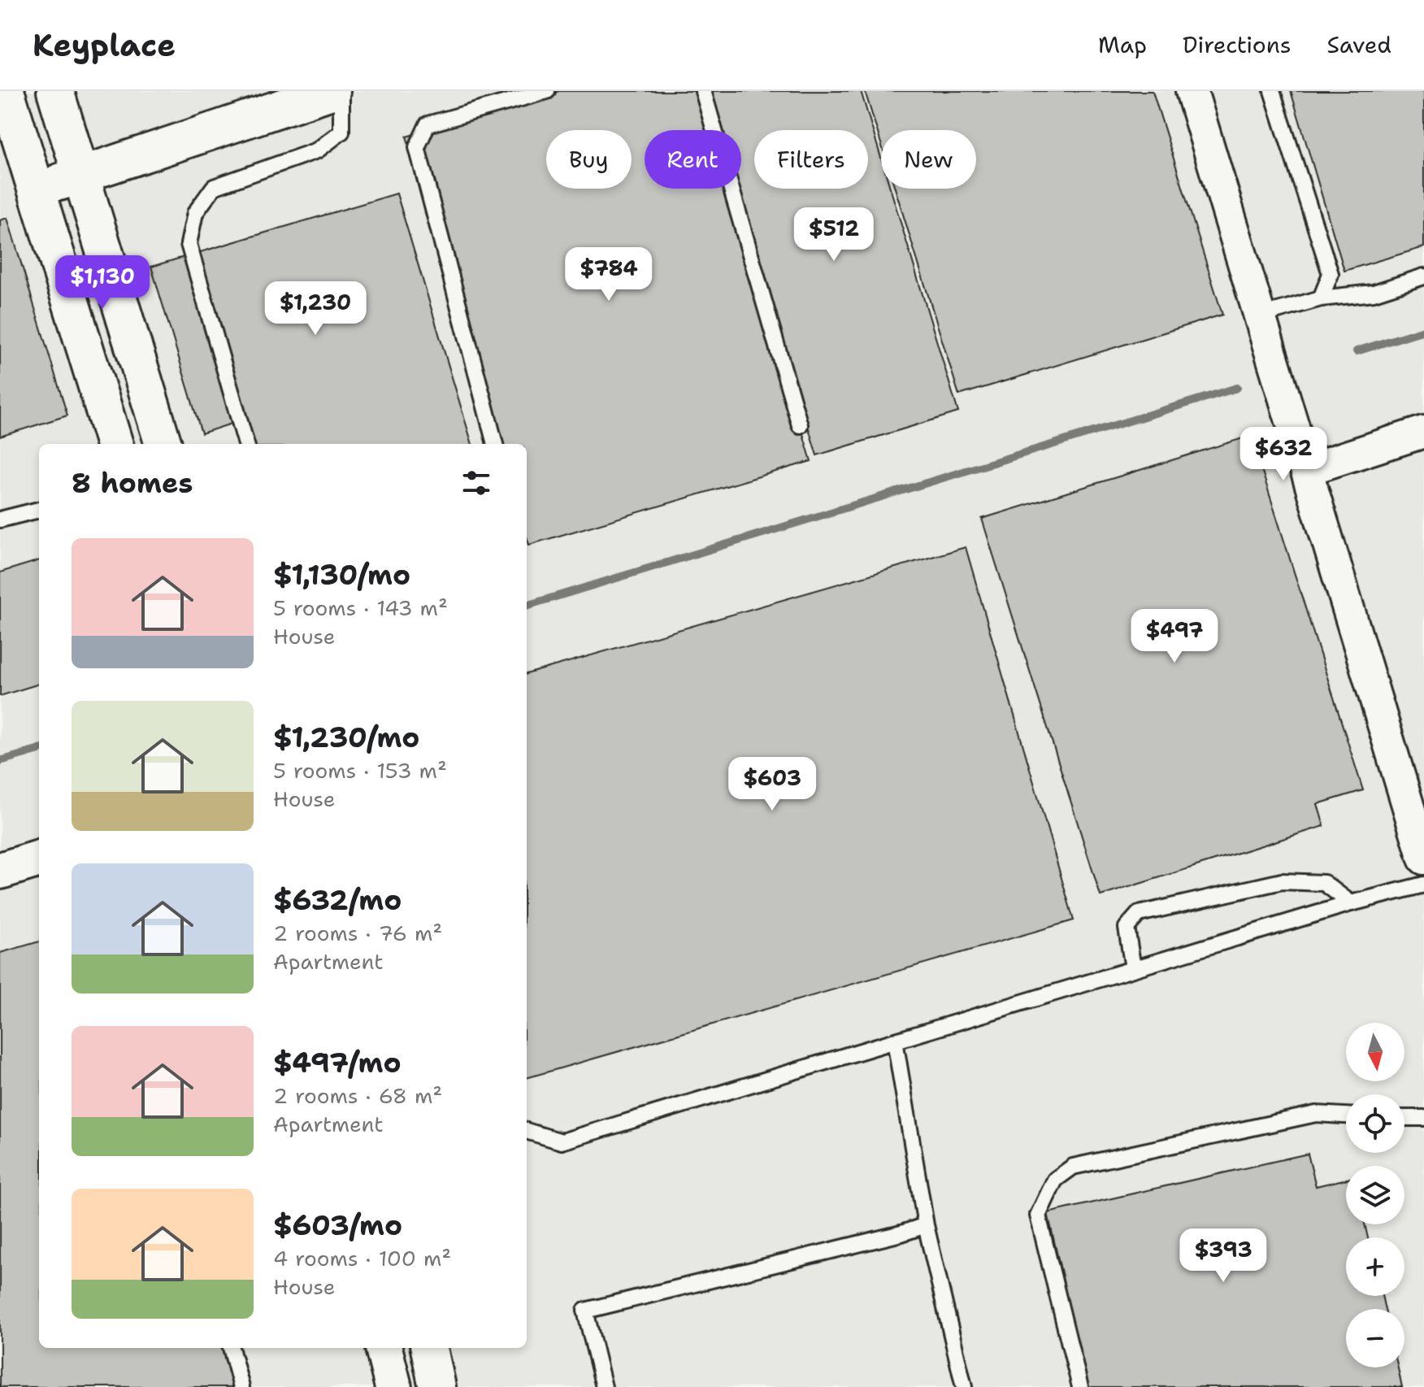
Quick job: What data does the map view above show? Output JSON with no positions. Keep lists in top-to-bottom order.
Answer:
{
  "north": "bottom",
  "page": {
    "header": "Keyplace",
    "nav": ["Map", "Directions", "Saved"],
    "chip": [
      "Buy",
      "Rent",
      "Filters",
      "New"
    ],
    "price": [
      "$512",
      "$784",
      "$1,130",
      "$1,230",
      "$632",
      "$497",
      "$603",
      "$393"
    ],
    "heading": "8 homes",
    "list": [
      {
        "name": "$1,130/mo",
        "note": "5 rooms · 143 m² · House"
      },
      {
        "name": "$1,230/mo",
        "note": "5 rooms · 153 m² · House"
      },
      {
        "name": "$632/mo",
        "note": "2 rooms · 76 m² · Apartment"
      },
      {
        "name": "$497/mo",
        "note": "2 rooms · 68 m² · Apartment"
      },
      {
        "name": "$603/mo",
        "note": "4 rooms · 100 m² · House"
      }
    ],
    "map_buttons": ["+", "−"]
  }
}
